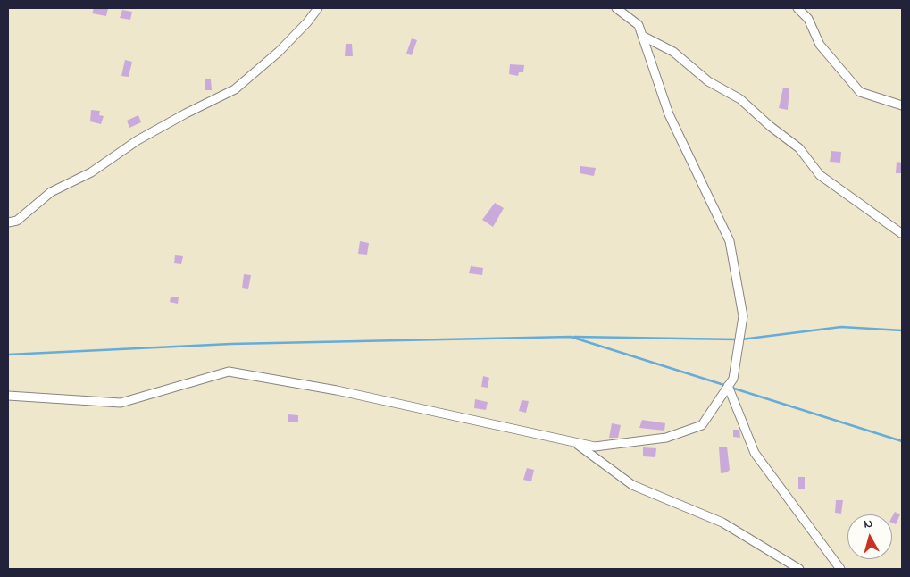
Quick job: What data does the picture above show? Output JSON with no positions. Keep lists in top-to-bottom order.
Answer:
{
  "north": "top"
}
